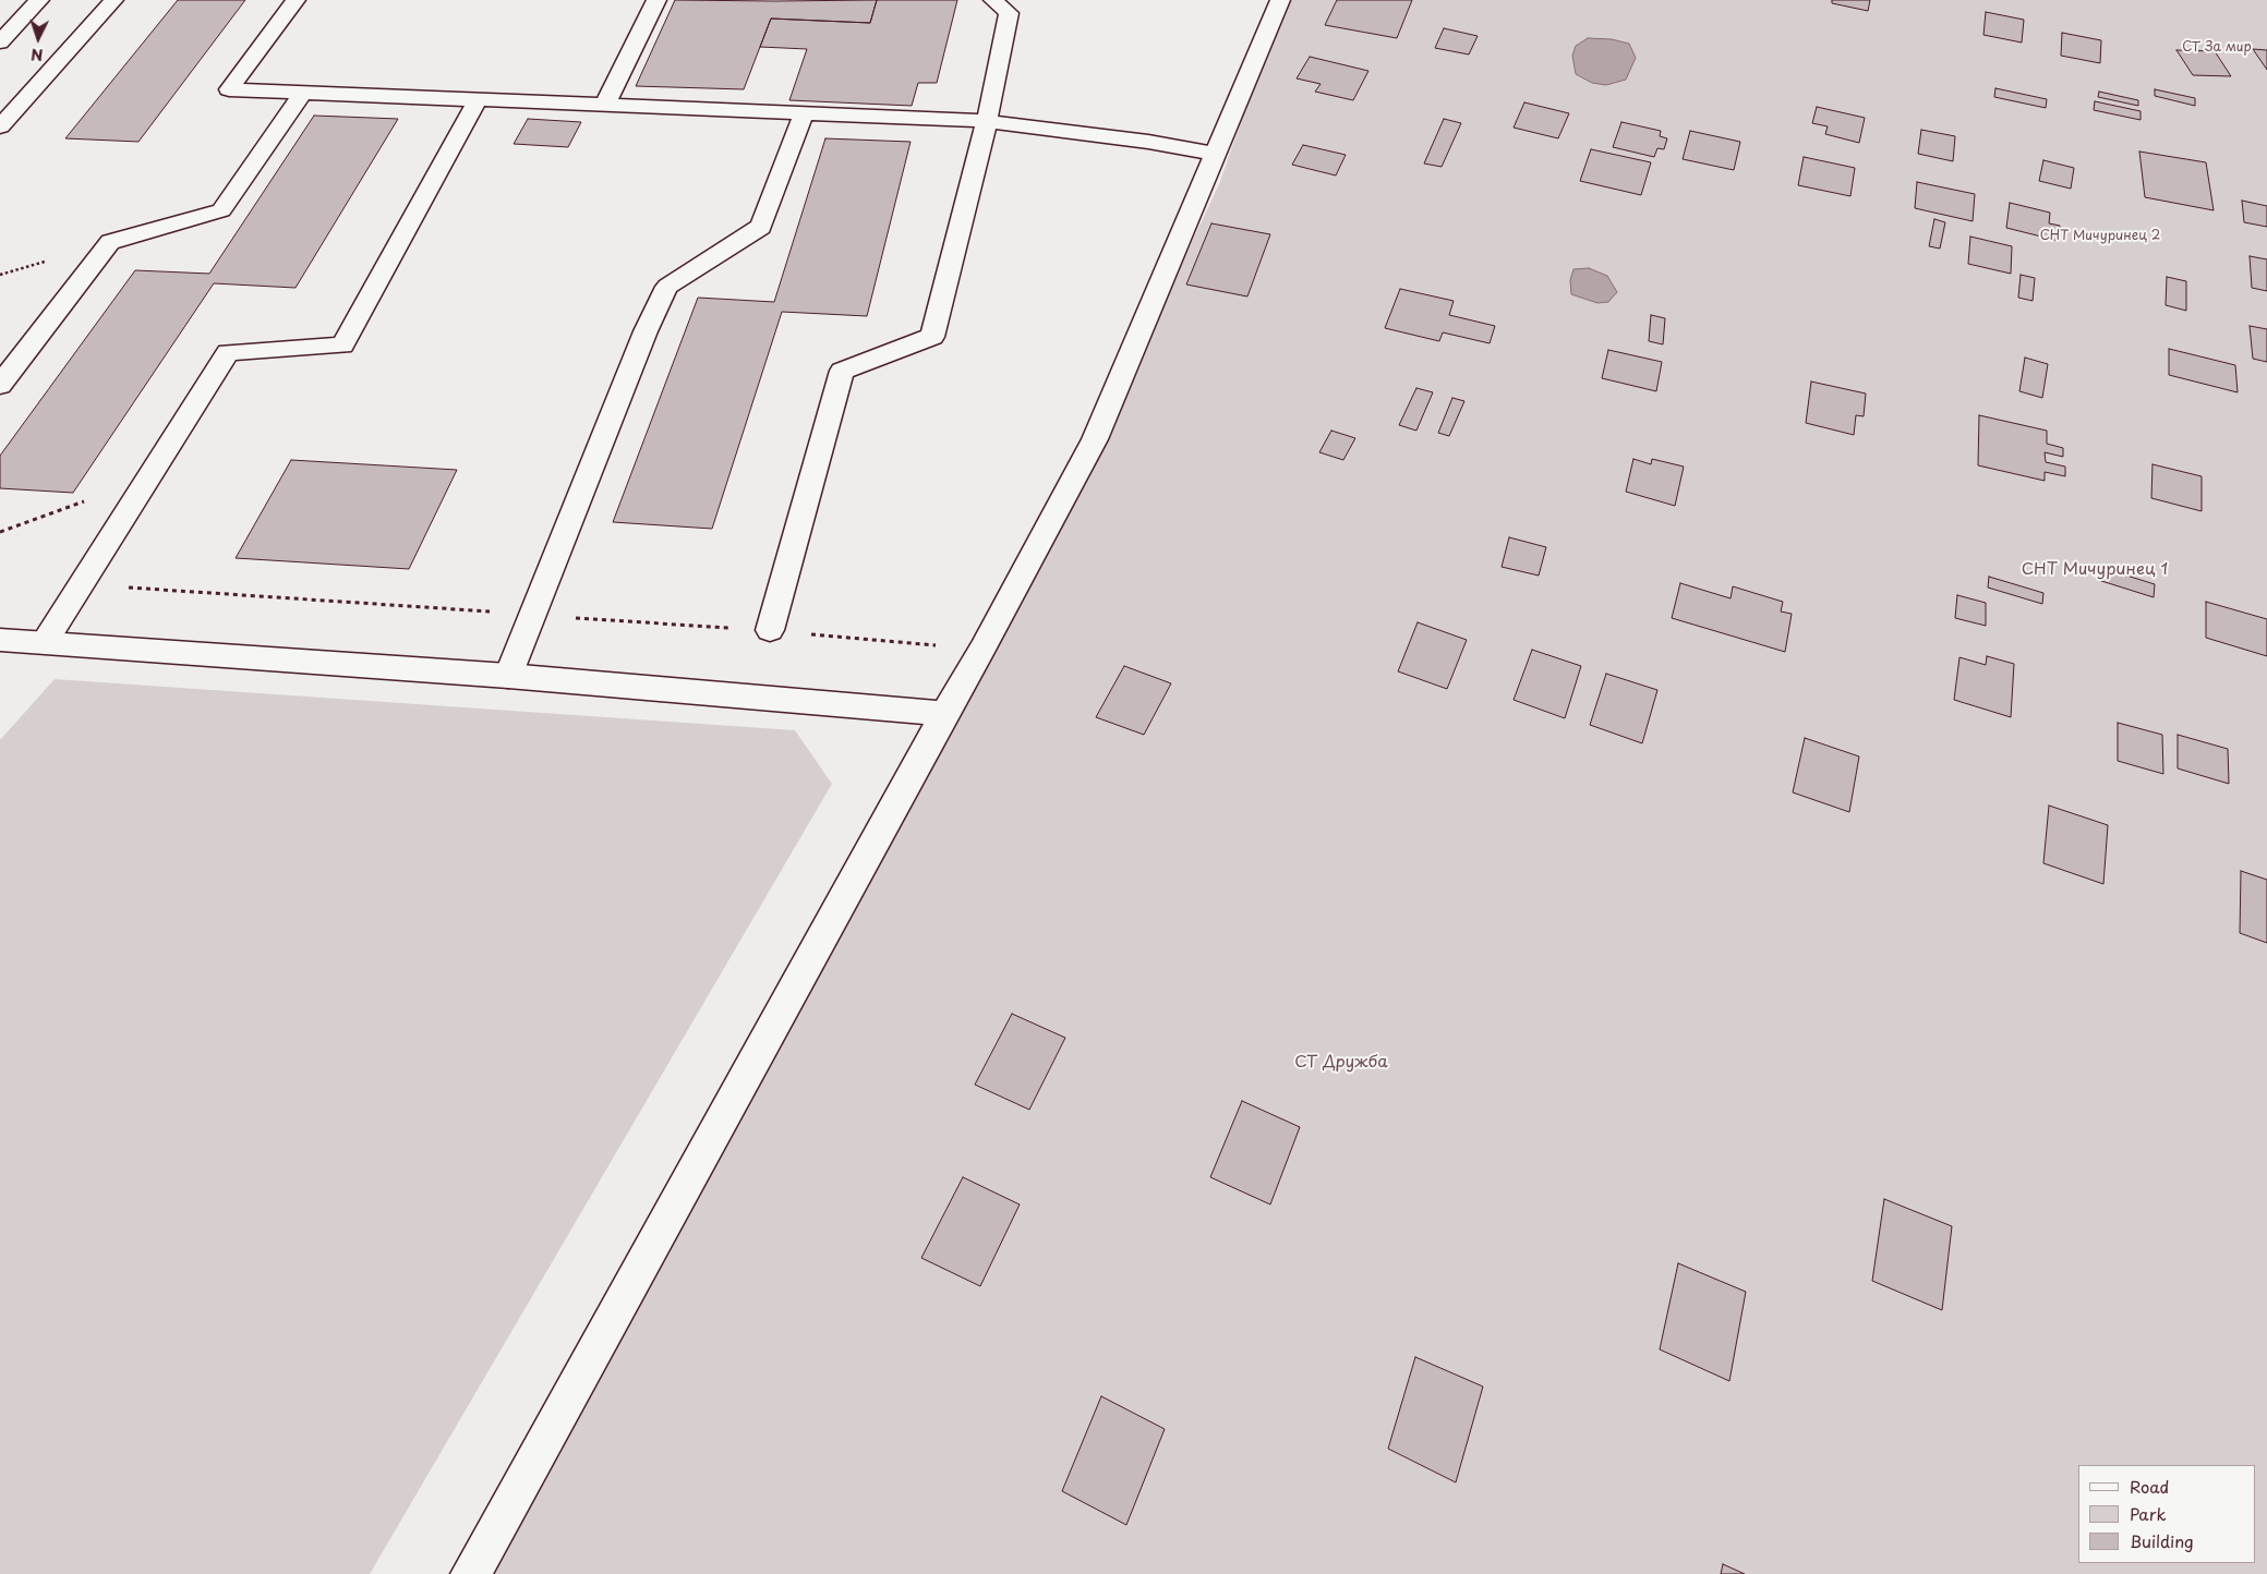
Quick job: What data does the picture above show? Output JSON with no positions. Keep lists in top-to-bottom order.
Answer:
{
  "parks": [
    "СТ За мир",
    "СНТ Мичуринец 2",
    "СНТ Мичуринец 1",
    "СТ Дружба"
  ],
  "legend": ["Road", "Park", "Building"],
  "north": "bottom"
}
